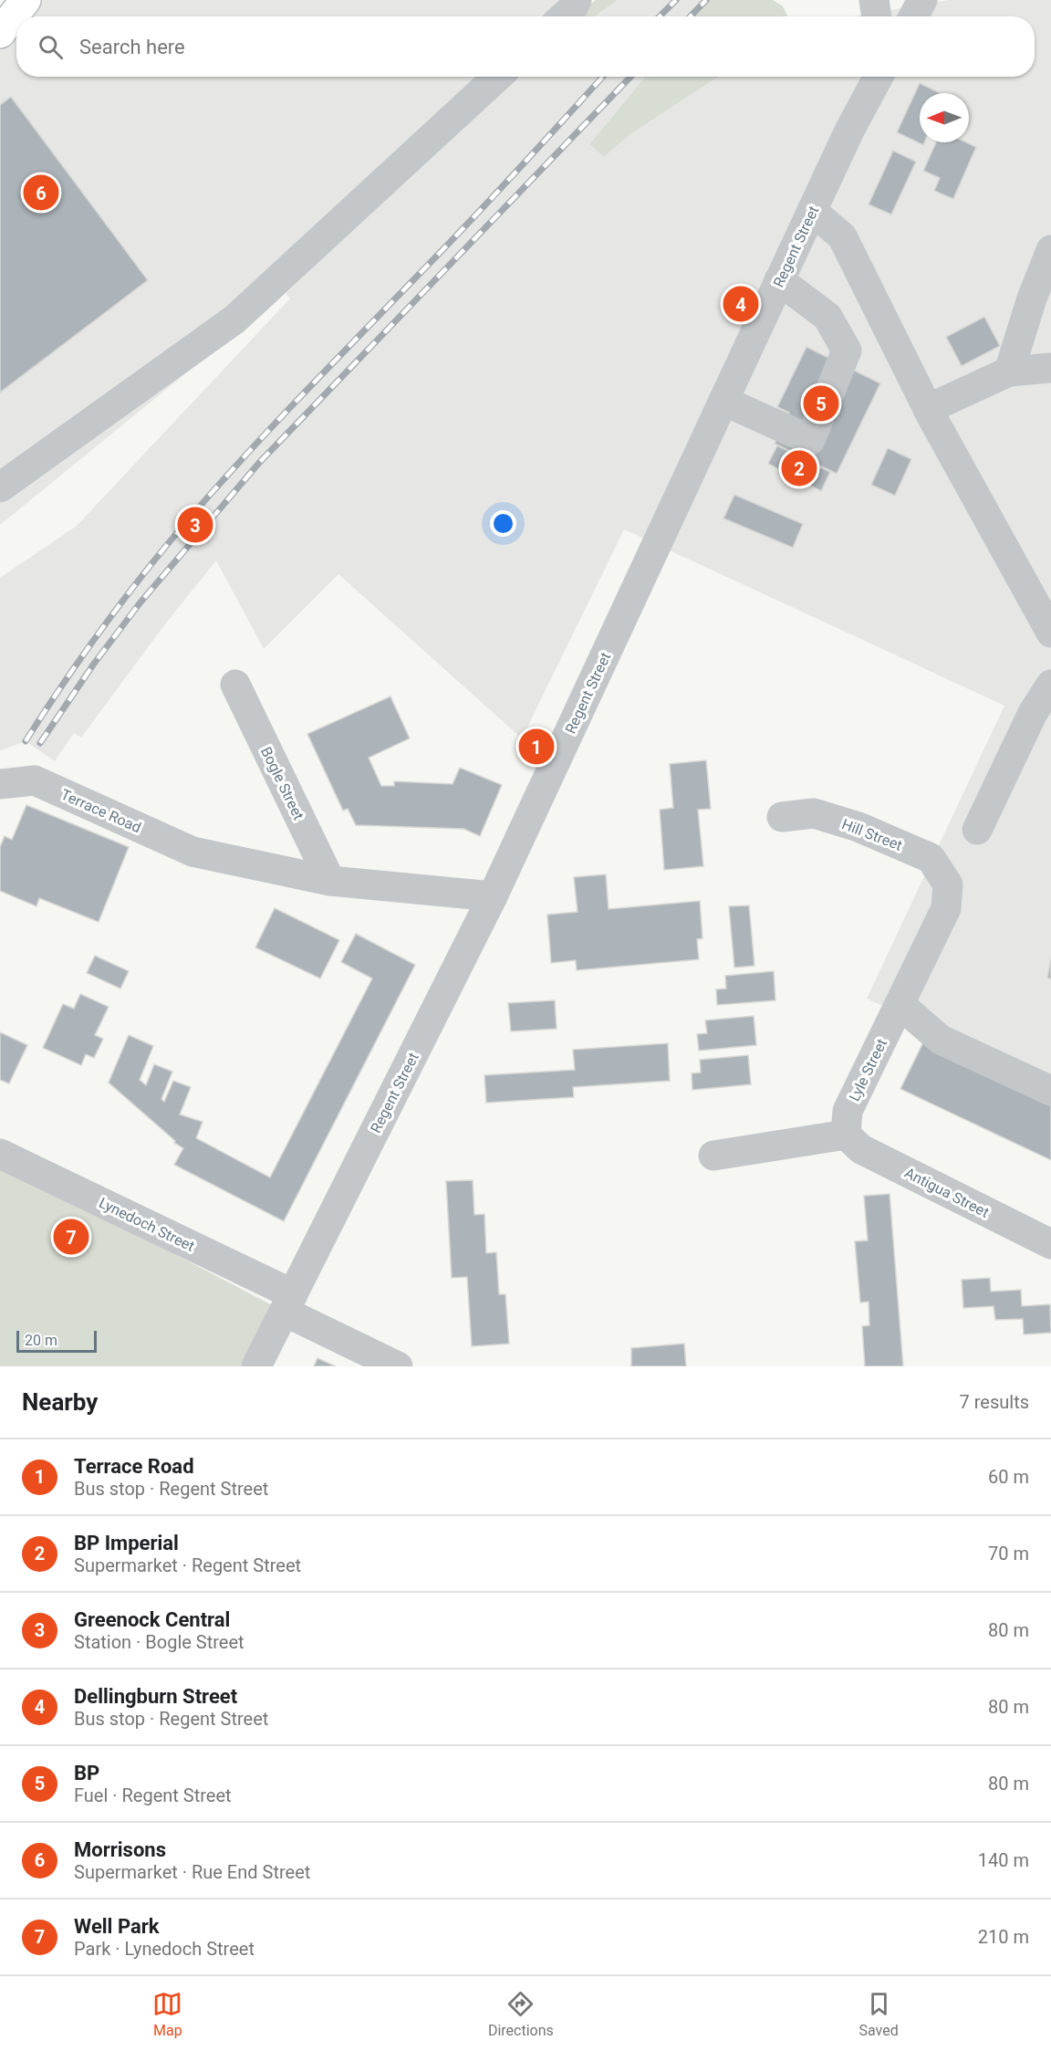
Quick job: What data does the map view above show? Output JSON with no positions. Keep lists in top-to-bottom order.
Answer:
{
  "streets": {
    "street": [
      "Regent Street",
      "Bogle Street",
      "Terrace Road",
      "Hill Street",
      "Lyle Street",
      "Antigua Street",
      "Lynedoch Street"
    ]
  },
  "crossings": [
    ["Regent Street", "Terrace Road"],
    ["Regent Street", "Lynedoch Street"],
    ["Bogle Street", "Terrace Road"],
    ["Hill Street", "Lyle Street"],
    ["Lyle Street", "Antigua Street"]
  ],
  "scale_bar": "20 m",
  "north": "left",
  "page": {
    "search": "Search here",
    "pins": [
      "6",
      "4",
      "5",
      "2",
      "3",
      "1",
      "7"
    ],
    "scale": "20 m",
    "heading": ["Nearby", "7 results"],
    "list": [
      {
        "mark": "1",
        "name": "Terrace Road",
        "note": "Bus stop · Regent Street",
        "value": "60 m"
      },
      {
        "mark": "2",
        "name": "BP Imperial",
        "note": "Supermarket · Regent Street",
        "value": "70 m"
      },
      {
        "mark": "3",
        "name": "Greenock Central",
        "note": "Station · Bogle Street",
        "value": "80 m"
      },
      {
        "mark": "4",
        "name": "Dellingburn Street",
        "note": "Bus stop · Regent Street",
        "value": "80 m"
      },
      {
        "mark": "5",
        "name": "BP",
        "note": "Fuel · Regent Street",
        "value": "80 m"
      },
      {
        "mark": "6",
        "name": "Morrisons",
        "note": "Supermarket · Rue End Street",
        "value": "140 m"
      },
      {
        "mark": "7",
        "name": "Well Park",
        "note": "Park · Lynedoch Street",
        "value": "210 m"
      }
    ],
    "nav": ["Map", "Directions", "Saved"]
  }
}
